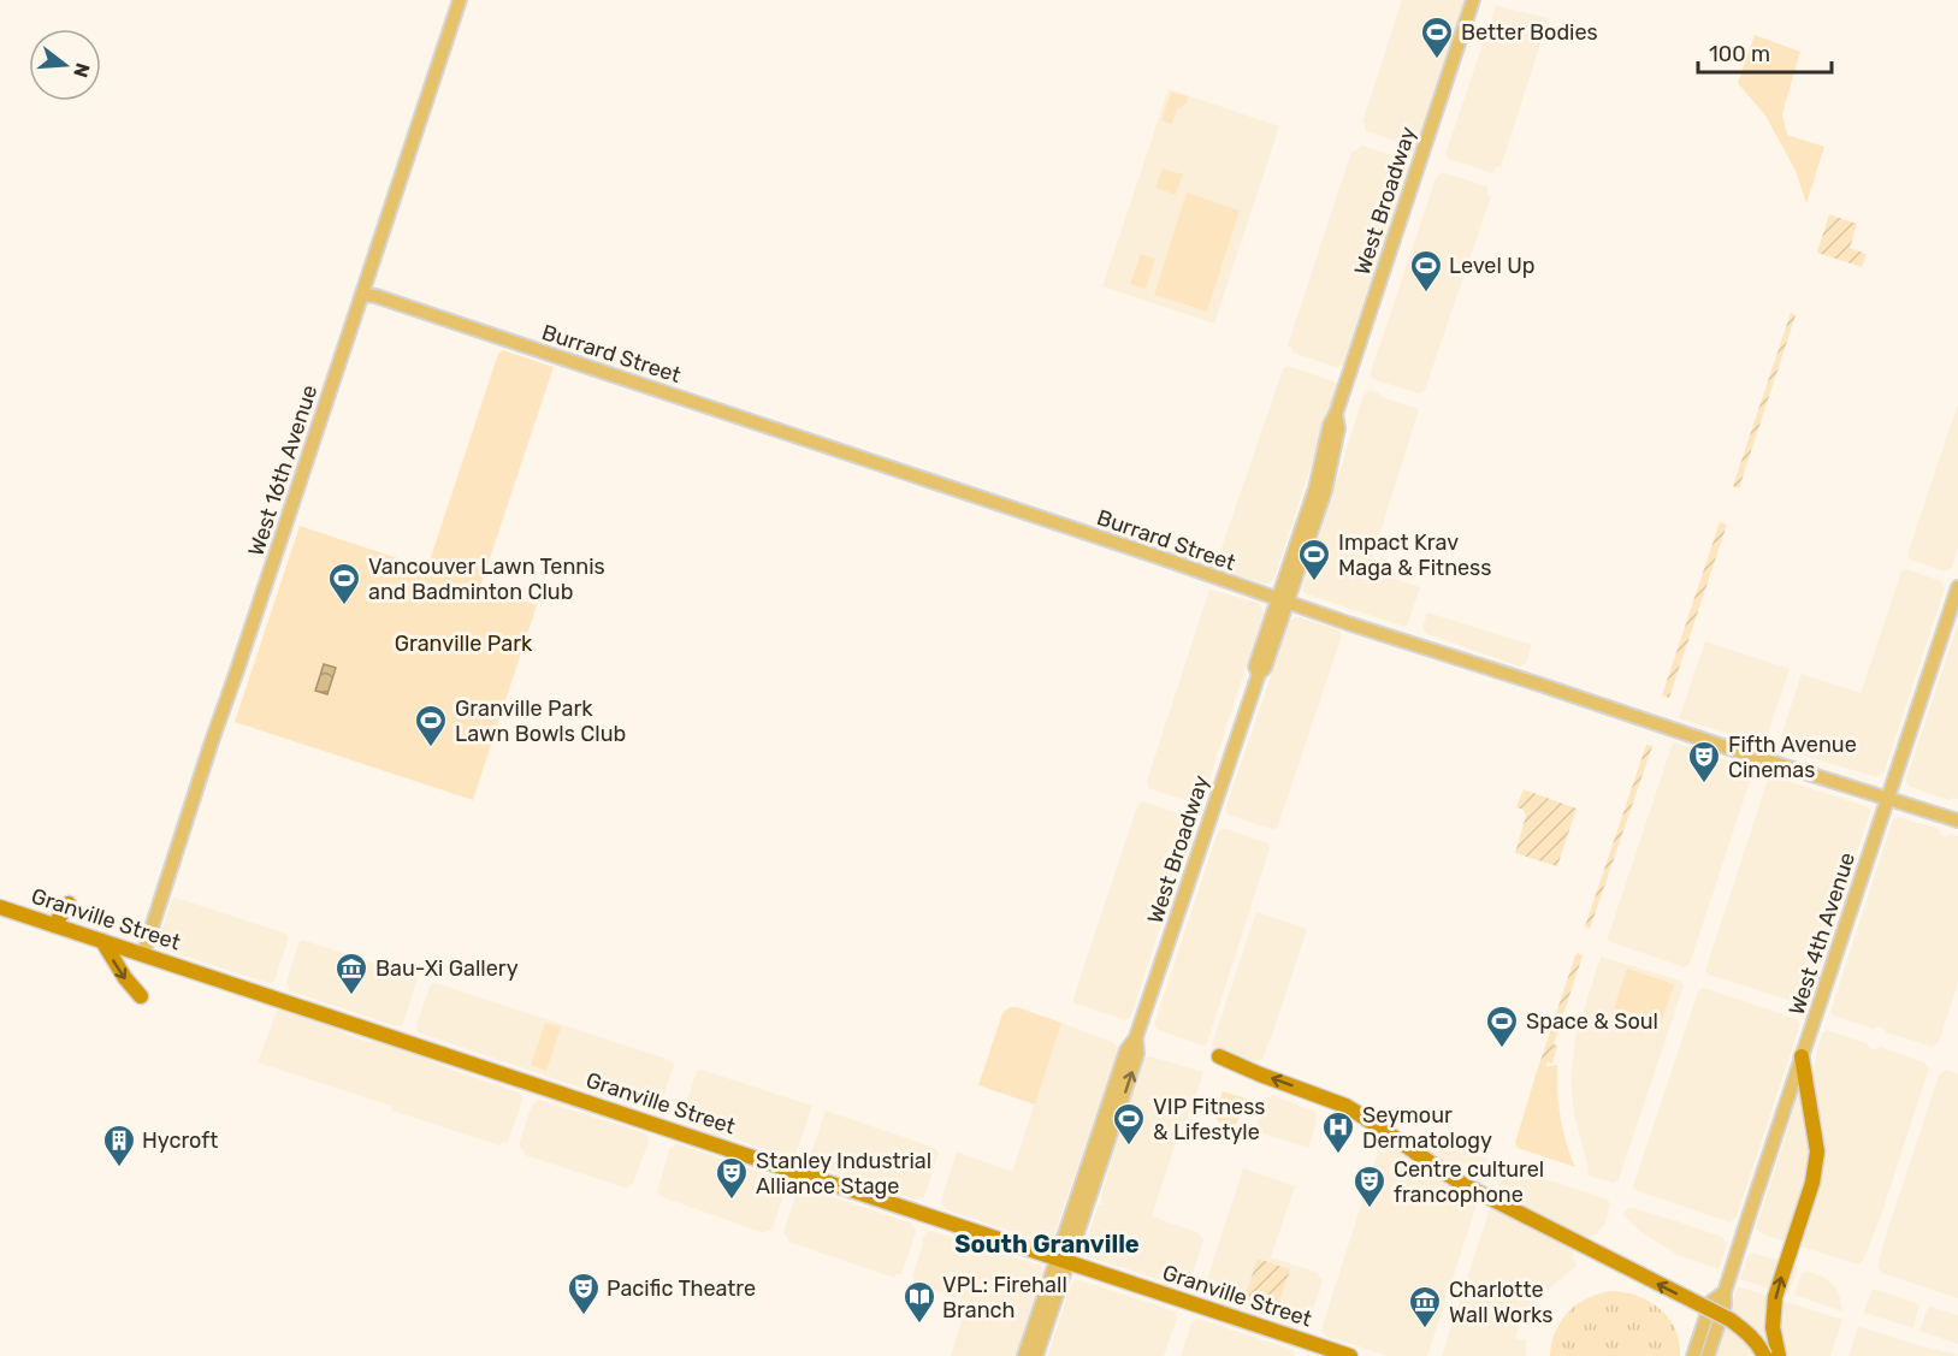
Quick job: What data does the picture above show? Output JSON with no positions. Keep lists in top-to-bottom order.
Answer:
{
  "streets": {
    "highway": ["Granville Street"],
    "main road": [
      "West Broadway",
      "Burrard Street",
      "West 16th Avenue",
      "West 4th Avenue"
    ]
  },
  "crossings": [
    ["West Broadway", "Burrard Street"],
    ["West Broadway", "Granville Street"],
    ["Burrard Street", "West 16th Avenue"],
    ["Burrard Street", "West 4th Avenue"],
    ["West 16th Avenue", "Granville Street"]
  ],
  "districts": ["South Granville"],
  "parks": ["Granville Park"],
  "places": {
    "sports": [
      "Better Bodies",
      "Level Up",
      "Impact Krav Maga & Fitness",
      "Vancouver Lawn Tennis and Badminton Club",
      "Granville Park Lawn Bowls Club",
      "Space & Soul",
      "VIP Fitness & Lifestyle"
    ],
    "theatre": [
      "Fifth Avenue Cinemas",
      "Stanley Industrial Alliance Stage",
      "Centre culturel francophone",
      "Pacific Theatre"
    ],
    "museum": ["Bau-Xi Gallery", "Charlotte Wall Works"],
    "hospital": ["Seymour Dermatology"],
    "building": ["Hycroft"],
    "library": ["VPL: Firehall Branch"]
  },
  "scale_bar": "100 m",
  "north": "right"
}
